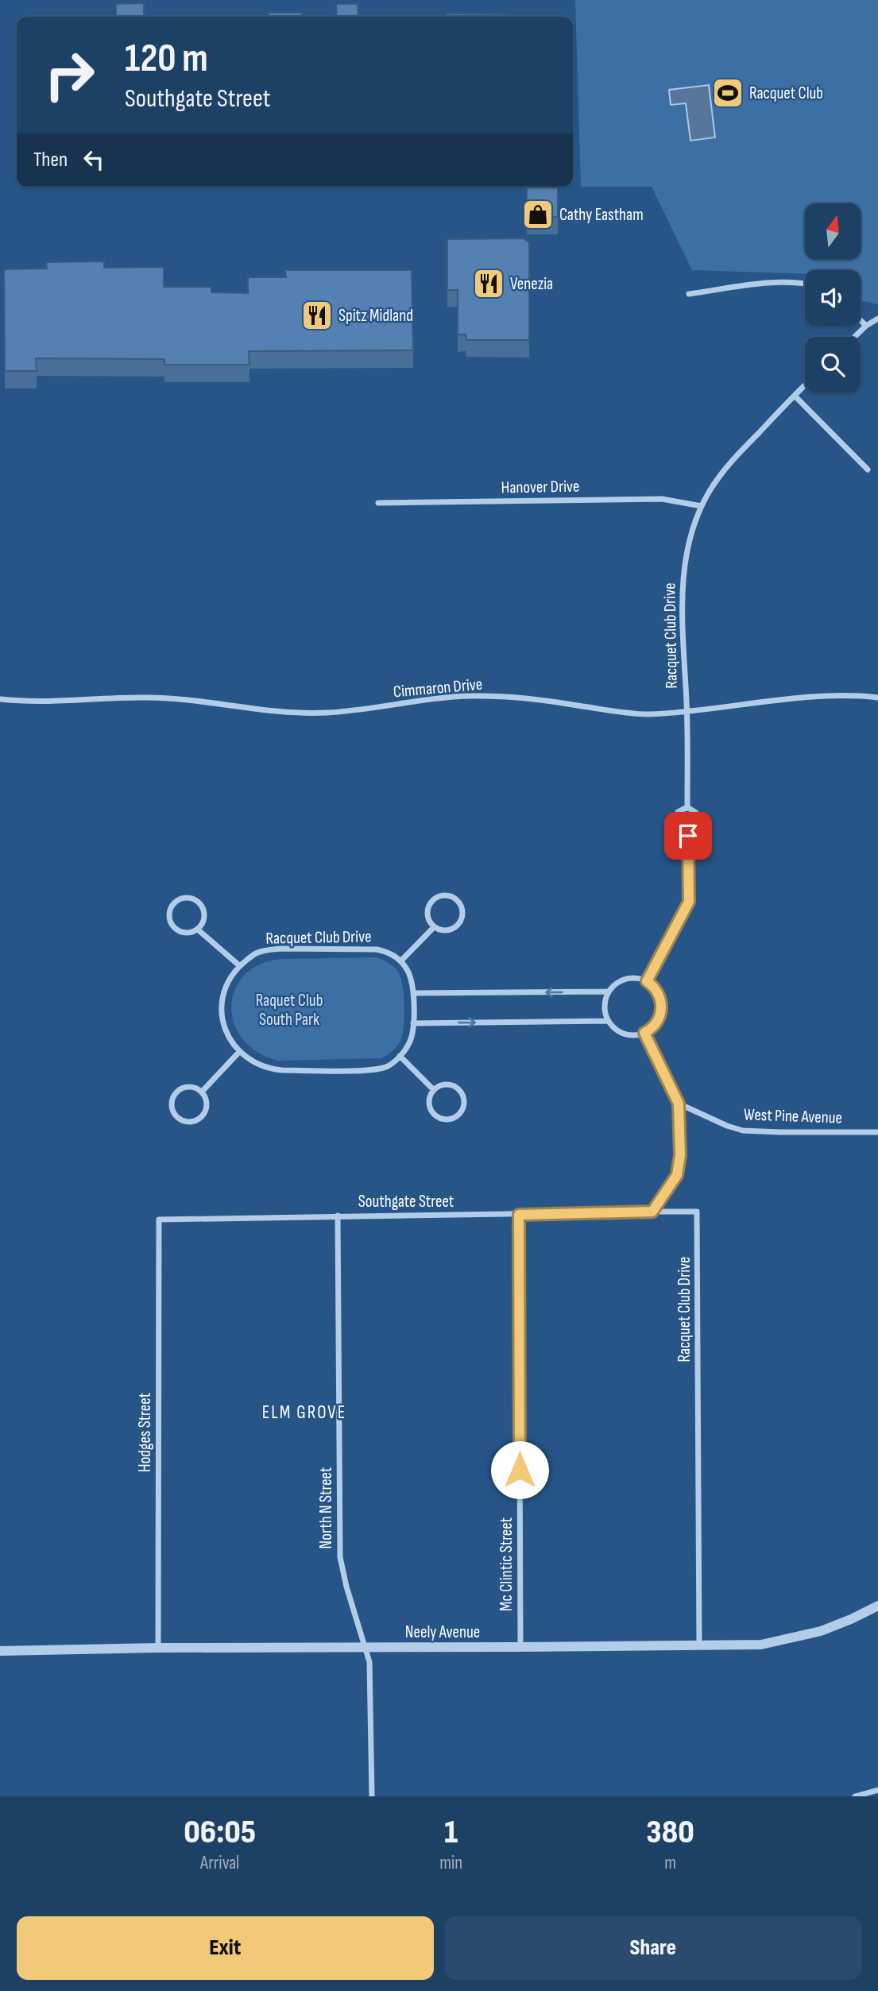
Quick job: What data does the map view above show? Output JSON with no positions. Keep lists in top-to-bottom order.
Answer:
{
  "streets": {
    "street": [
      "Hanover Drive",
      "Racquet Club Drive",
      "Cimmaron Drive",
      "West Pine Avenue",
      "Southgate Street",
      "Hodges Street",
      "North N Street",
      "Mc Clintic Street",
      "Neely Avenue"
    ]
  },
  "crossings": [
    ["Hanover Drive", "Racquet Club Drive"],
    ["Racquet Club Drive", "Cimmaron Drive"],
    ["Racquet Club Drive", "Southgate Street"],
    ["Racquet Club Drive", "Neely Avenue"],
    ["Southgate Street", "Hodges Street"],
    ["Southgate Street", "North N Street"],
    ["Southgate Street", "Mc Clintic Street"],
    ["Hodges Street", "Neely Avenue"],
    ["North N Street", "Neely Avenue"],
    ["Mc Clintic Street", "Neely Avenue"]
  ],
  "districts": ["ELM GROVE"],
  "parks": ["Raquet Club South Park"],
  "places": {
    "sports": ["Racquet Club"],
    "shop": ["Cathy Eastham"],
    "restaurant": ["Venezia", "Spitz Midland"]
  },
  "north": "top",
  "page": {
    "turn": ["120 m", "Southgate Street"],
    "then": "Then",
    "eta": [
      "06:05",
      "Arrival",
      "1",
      "min",
      "380",
      "m"
    ],
    "buttons": ["Exit", "Share"]
  }
}
